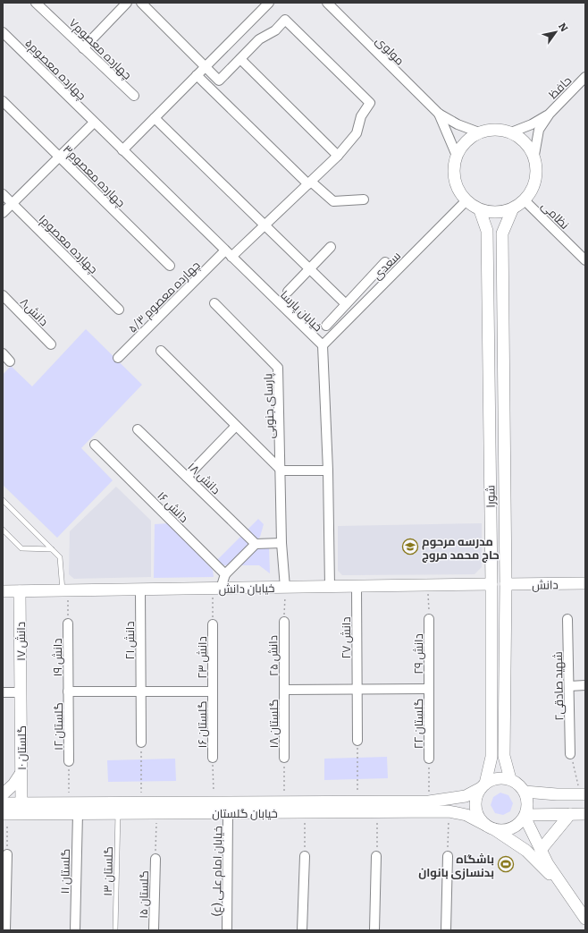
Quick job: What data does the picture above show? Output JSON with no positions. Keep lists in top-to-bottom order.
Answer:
{
  "streets": {
    "street": [
      "چهارده معصوم۷",
      "مولوی",
      "چهارده معصوم۵",
      "حافظ",
      "چهارده معصوم۳",
      "نظامی",
      "چهارده معصوم۱",
      "سعدی",
      "چهارده معصوم ۵/۳",
      "خیابان پارسا",
      "دانش۸",
      "پارسای جنوبی",
      "دانش ۱۸",
      "شورا",
      "دانش ۱۶",
      "دانش",
      "خیابان دانش",
      "دانش ۲۷",
      "دانش ۲۱",
      "دانش ۱۷",
      "دانش ۲۹",
      "دانش ۲۵",
      "دانش ۱۹",
      "دانش ۲۳",
      "شهید صادقی۲",
      "گلستان ۱۸",
      "گلستان ۲۲",
      "گلستان ۱۶",
      "گلستان ۱۲",
      "گلستان ۱۰",
      "خیابان گلستان",
      "گلستان ۱۱",
      "خیابان امام علی (ع)",
      "گلستان ۱۵"
    ],
    "lane": ["گلستان ۱۳"]
  },
  "crossings": [
    ["چهارده معصوم۵", "خیابان پارسا"],
    ["نظامی", "سعدی"],
    ["نظامی", "شورا"],
    ["سعدی", "خیابان پارسا"],
    ["سعدی", "شورا"],
    ["چهارده معصوم ۵/۳", "خیابان پارسا"],
    ["خیابان پارسا", "خیابان دانش"],
    ["پارسای جنوبی", "خیابان دانش"],
    ["شورا", "دانش"],
    ["شورا", "خیابان دانش"],
    ["شورا", "خیابان گلستان"],
    ["خیابان دانش", "دانش ۲۷"],
    ["خیابان دانش", "دانش ۲۱"],
    ["خیابان دانش", "دانش ۱۷"],
    ["دانش ۱۷", "گلستان ۱۰"],
    ["دانش ۲۹", "گلستان ۲۲"],
    ["دانش ۲۵", "گلستان ۱۸"],
    ["دانش ۱۹", "گلستان ۱۲"],
    ["دانش ۲۳", "گلستان ۱۶"],
    ["گلستان ۱۰", "خیابان گلستان"],
    ["خیابان گلستان", "گلستان ۱۱"],
    ["خیابان گلستان", "گلستان ۱۳"],
    ["خیابان گلستان", "خیابان امام علی (ع)"]
  ],
  "places": {
    "school or university": ["مدرسه مرحوم حاج محمد مروج"],
    "sports": ["باشگاه بدنسازی بانوان"]
  },
  "north": "top right"
}
